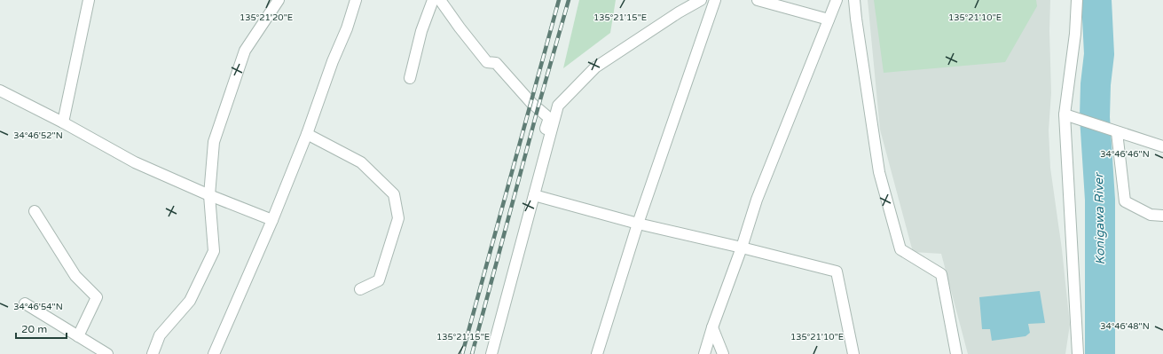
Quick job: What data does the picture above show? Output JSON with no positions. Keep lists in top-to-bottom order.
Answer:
{
  "water": ["Konigawa River"],
  "scale_bar": "20 m",
  "coordinates": [
    "135°21'20\"E",
    "135°21'15\"E",
    "135°21'10\"E",
    "34°46'52\"N",
    "34°46'46\"N",
    "34°46'54\"N",
    "34°46'48\"N"
  ]
}
